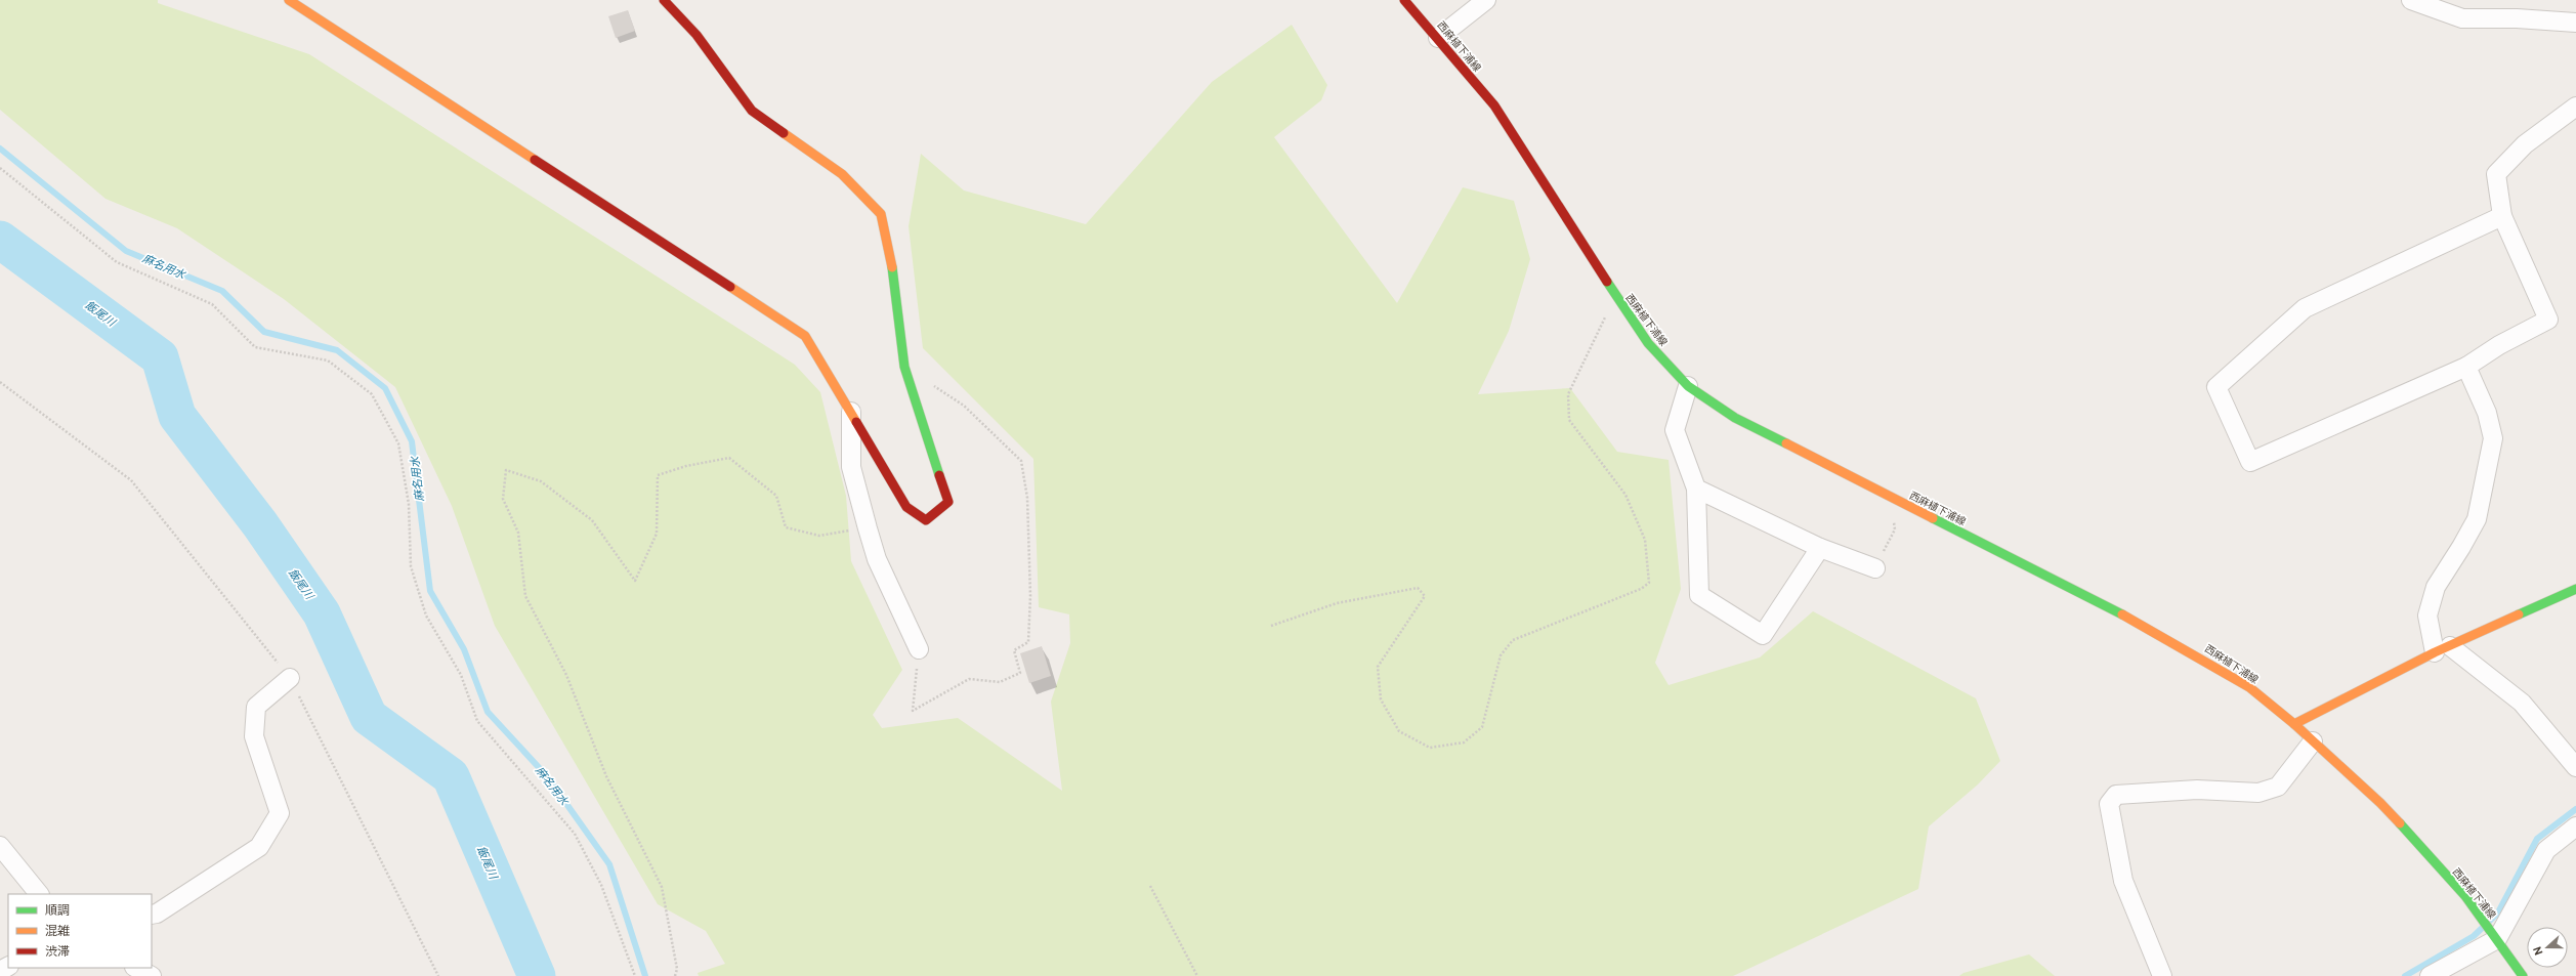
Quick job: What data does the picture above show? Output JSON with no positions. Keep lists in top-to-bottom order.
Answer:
{
  "streets": {
    "street": ["西麻植下浦線"]
  },
  "water": ["麻名用水", "飯尾川"],
  "legend": ["順調", "混雑", "渋滞"],
  "north": "left"
}
